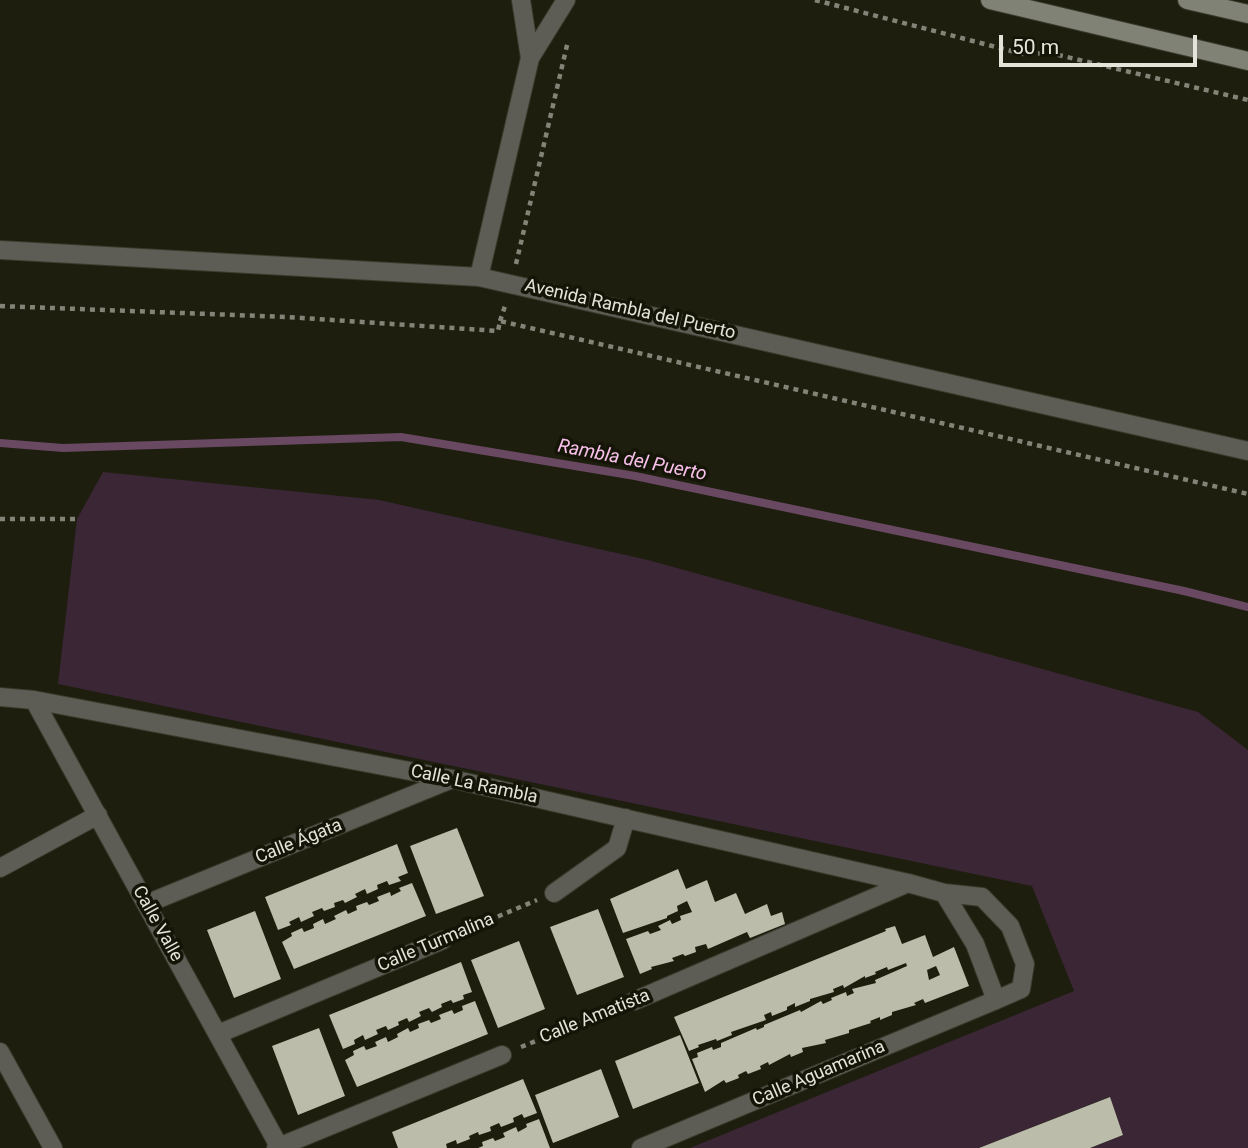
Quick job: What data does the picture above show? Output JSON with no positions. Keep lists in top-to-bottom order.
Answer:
{
  "streets": {
    "street": [
      "Avenida Rambla del Puerto",
      "Calle La Rambla",
      "Calle Ágata",
      "Calle Valle",
      "Calle Turmalina",
      "Calle Amatista",
      "Calle Aguamarina"
    ]
  },
  "crossings": [
    ["Calle La Rambla", "Calle Ágata"],
    ["Calle La Rambla", "Calle Valle"],
    ["Calle La Rambla", "Calle Amatista"],
    ["Calle La Rambla", "Calle Aguamarina"],
    ["Calle Ágata", "Calle Valle"],
    ["Calle Valle", "Calle Turmalina"]
  ],
  "water": ["Rambla del Puerto"],
  "scale_bar": "50 m"
}
